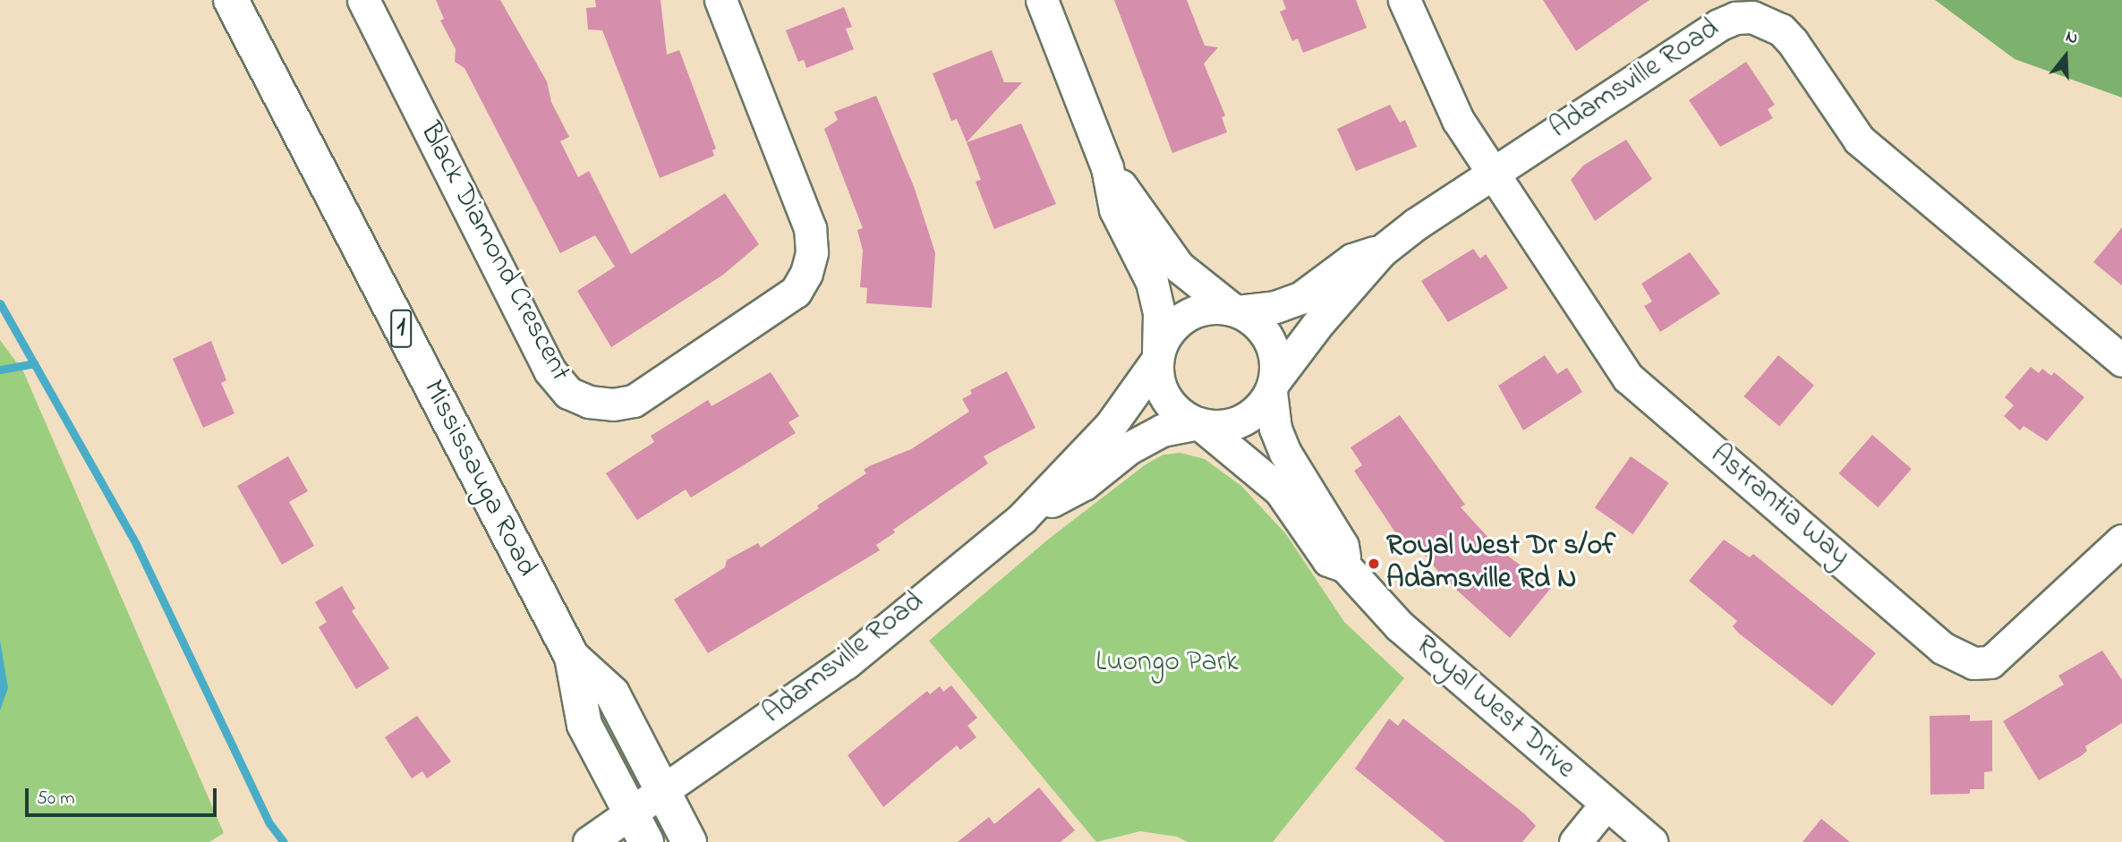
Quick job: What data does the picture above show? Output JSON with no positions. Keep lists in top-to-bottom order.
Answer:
{
  "streets": {
    "main road": ["1", "Mississauga Road"],
    "street": [
      "Adamsville Road",
      "Black Diamond Crescent",
      "Astrantia Way",
      "Royal West Drive"
    ]
  },
  "crossings": [
    ["Adamsville Road", "Mississauga Road"],
    ["Adamsville Road", "Astrantia Way"],
    ["Adamsville Road", "Royal West Drive"]
  ],
  "parks": ["Luongo Park"],
  "places": ["Royal West Dr s/of Adamsville Rd N"],
  "scale_bar": "50 m",
  "north": "top"
}
